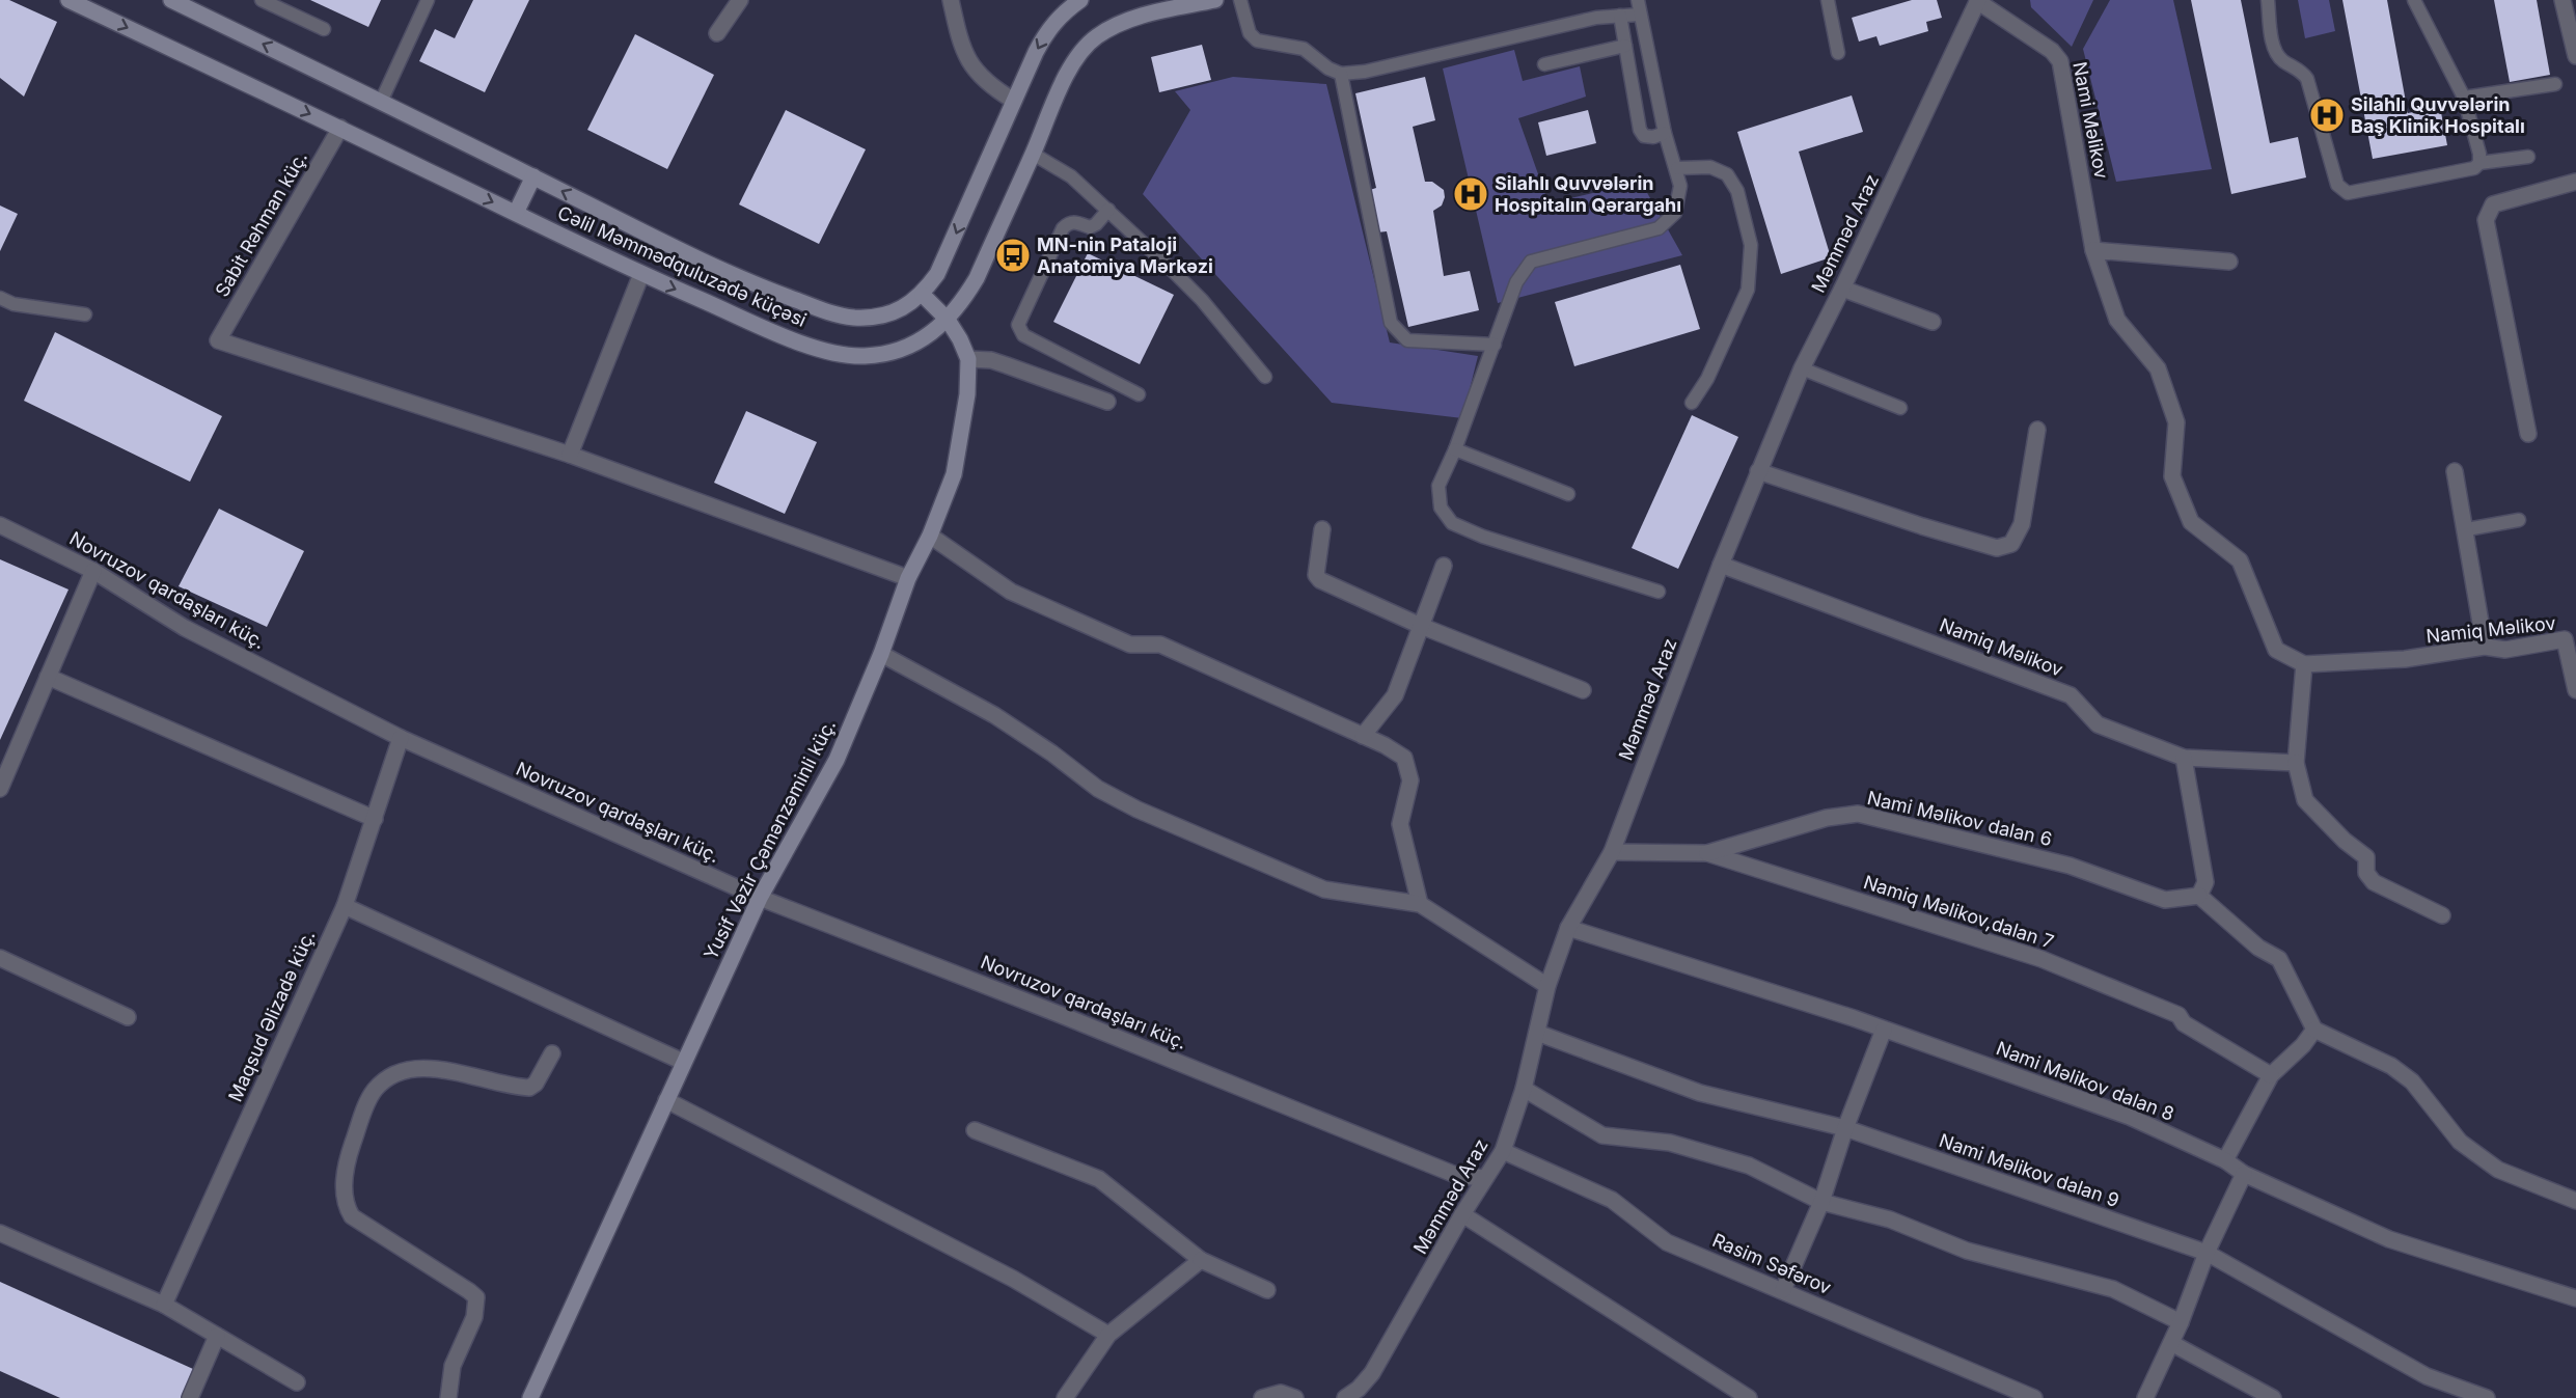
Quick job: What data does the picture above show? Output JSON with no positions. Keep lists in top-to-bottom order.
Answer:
{
  "streets": {
    "main road": ["Cəlil Məmmədquluzadə küçəsi", "Yusif Vəzir Çəmənzəminli küç."],
    "street": [
      "Nami Məlikov",
      "Sabit Rəhman küç.",
      "Məmməd Araz",
      "Novruzov qardaşları küç.",
      "Namiq Məlikov",
      "Nami Məlikov dalan 6",
      "Namiq Məlikov,dalan 7",
      "Maqsud Əlizadə küç.",
      "Nami Məlikov dalan 8",
      "Nami Məlikov dalan 9",
      "Rasim Səfərov"
    ]
  },
  "crossings": [
    ["Nami Məlikov", "Məmməd Araz"],
    ["Nami Məlikov", "Namiq Məlikov"],
    ["Sabit Rəhman küç.", "Cəlil Məmmədquluzadə küçəsi"],
    ["Məmməd Araz", "Novruzov qardaşları küç."],
    ["Məmməd Araz", "Namiq Məlikov"],
    ["Məmməd Araz", "Namiq Məlikov,dalan 7"],
    ["Məmməd Araz", "Nami Məlikov dalan 8"],
    ["Məmməd Araz", "Nami Məlikov dalan 9"],
    ["Məmməd Araz", "Rasim Səfərov"],
    ["Cəlil Məmmədquluzadə küçəsi", "Yusif Vəzir Çəmənzəminli küç."],
    ["Novruzov qardaşları küç.", "Yusif Vəzir Çəmənzəminli küç."],
    ["Novruzov qardaşları küç.", "Maqsud Əlizadə küç."],
    ["Nami Məlikov dalan 6", "Namiq Məlikov,dalan 7"]
  ],
  "places": {
    "hospital": ["Silahlı Quvvələrin Baş Klinik Hospitalı", "Silahlı Quvvələrin Hospitalın Qərargahı"],
    "bus stop": ["MN-nin Pataloji Anatomiya Mərkəzi"]
  }
}
